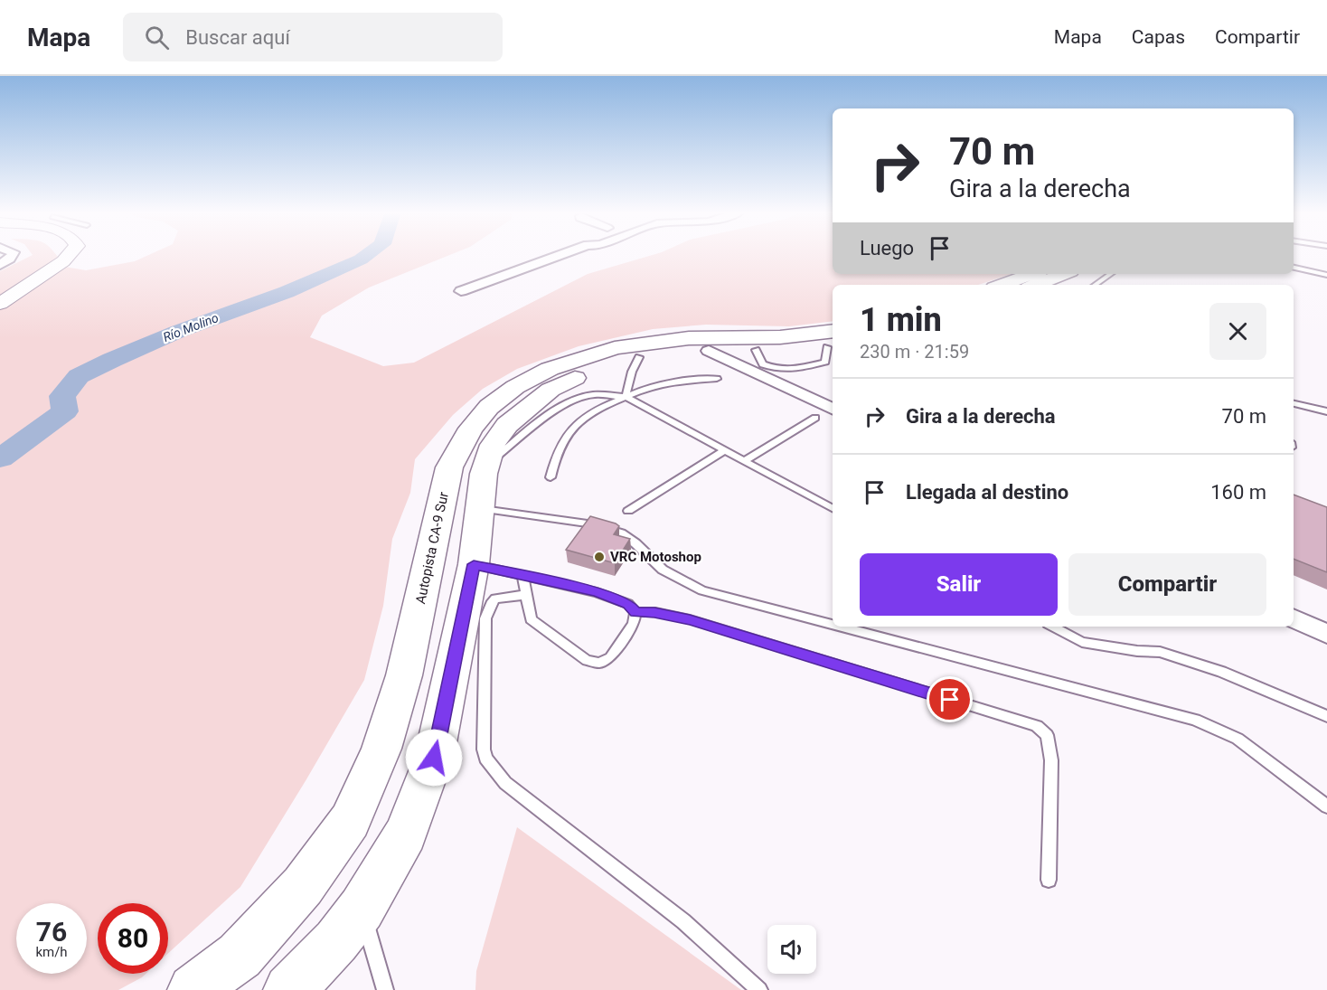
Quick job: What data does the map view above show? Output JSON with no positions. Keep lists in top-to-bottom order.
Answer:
{
  "streets": {
    "highway": ["Autopista CA-9 Sur"]
  },
  "water": ["Río Molino"],
  "places": ["VRC Motoshop"],
  "page": {
    "header": "Mapa",
    "search": "Buscar aquí",
    "nav": ["Mapa", "Capas", "Compartir"],
    "turn": ["70 m", "Gira a la derecha"],
    "then": "Luego",
    "heading": ["1 min", "230 m · 21:59"],
    "list": [
      {
        "name": "Gira a la derecha",
        "value": "70 m"
      },
      {
        "name": "Llegada al destino",
        "value": "160 m"
      }
    ],
    "buttons": ["Salir", "Compartir"],
    "speed": "76 km/h",
    "limit": "80"
  }
}
